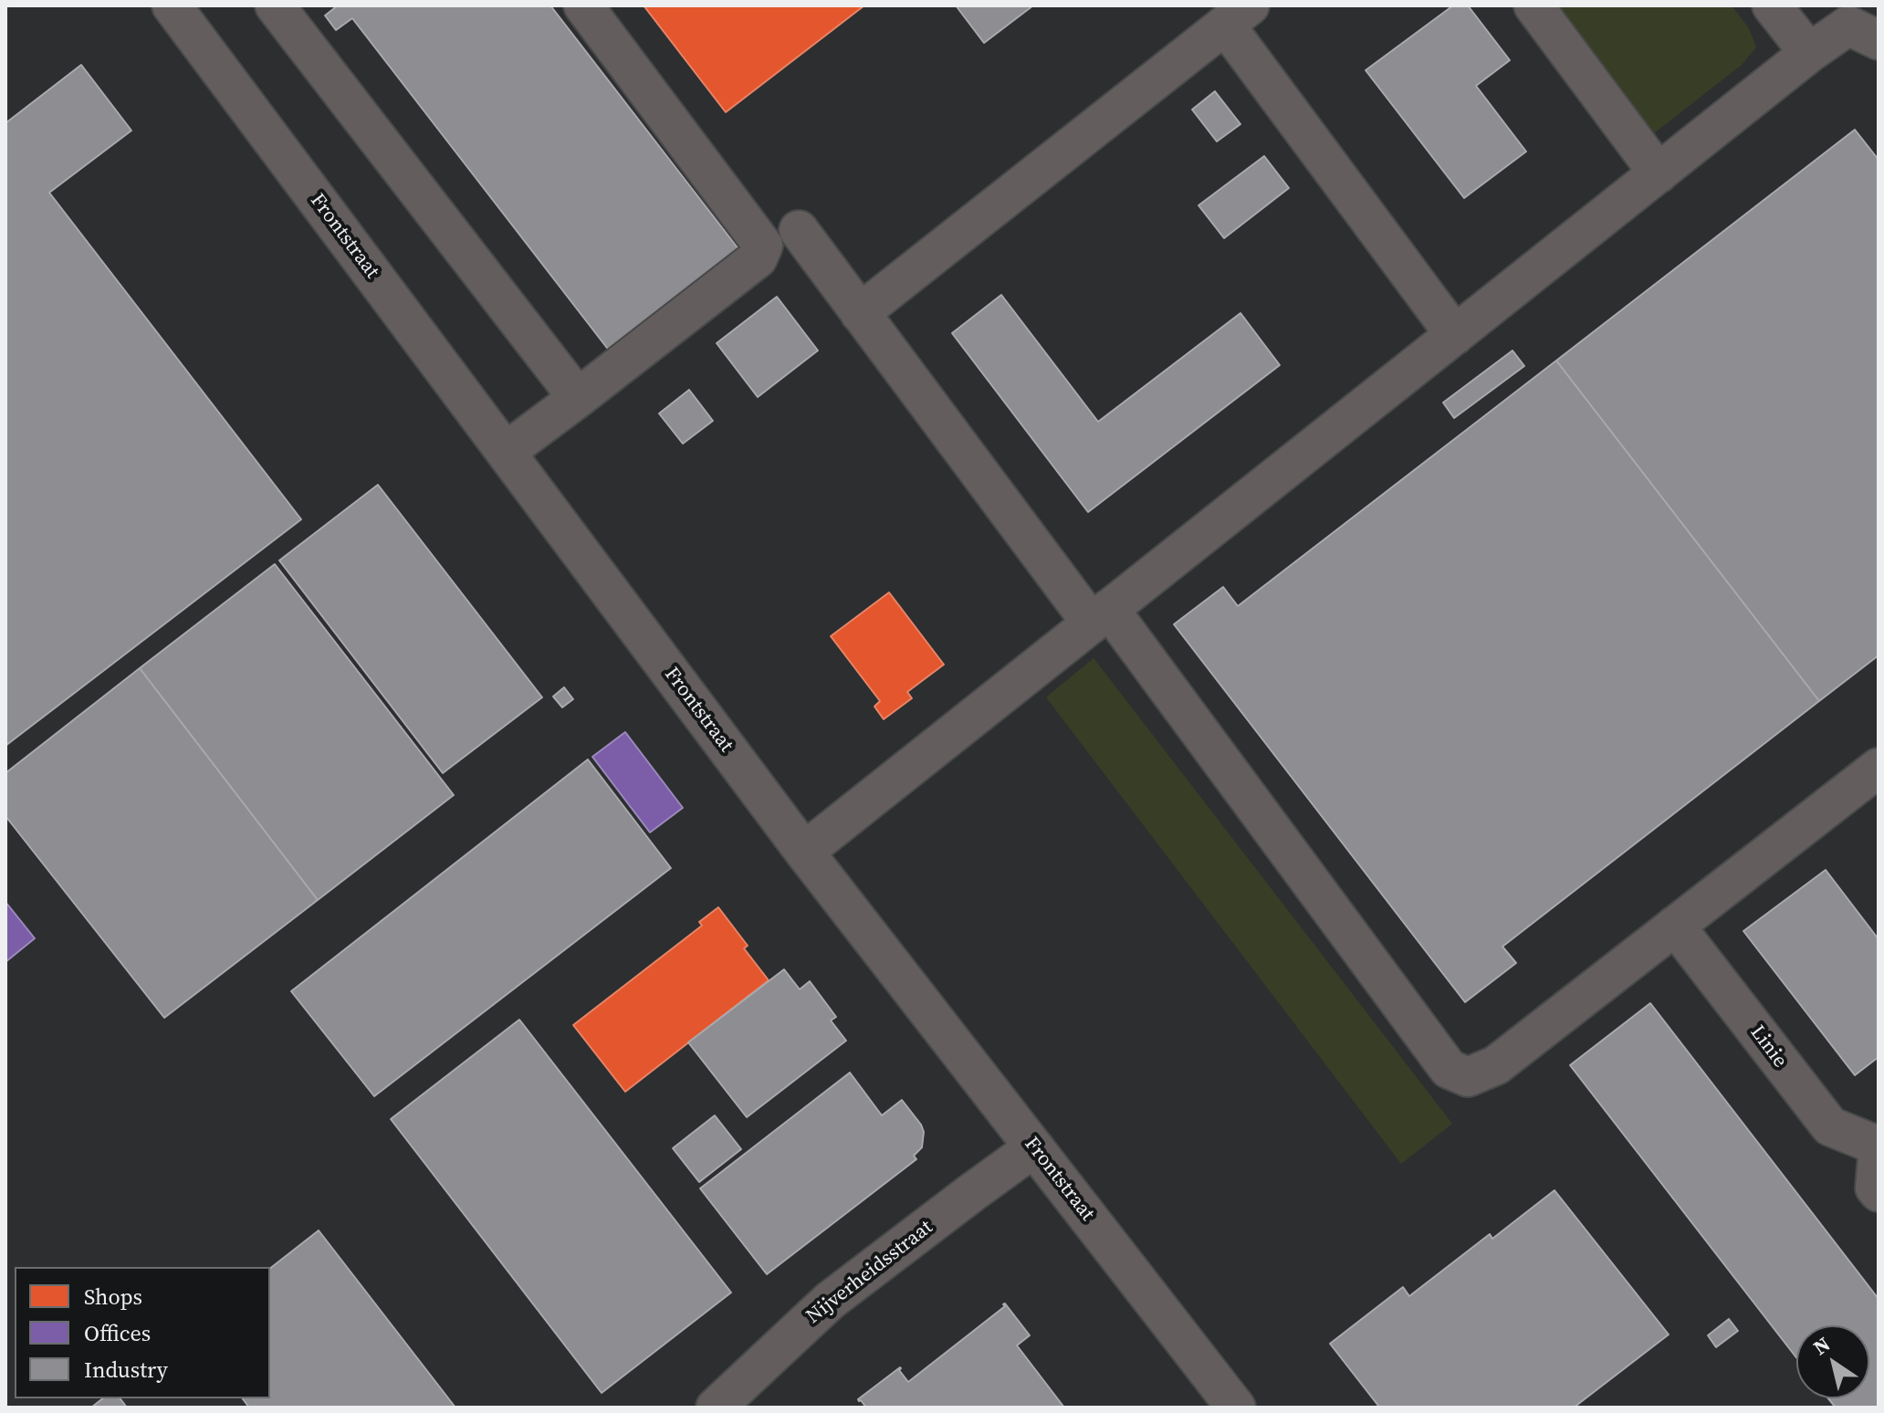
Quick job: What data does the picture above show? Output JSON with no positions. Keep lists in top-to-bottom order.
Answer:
{
  "streets": {
    "street": ["Frontstraat", "Linie", "Nijverheidsstraat"]
  },
  "crossings": [
    ["Frontstraat", "Nijverheidsstraat"]
  ],
  "legend": ["Shops", "Offices", "Industry"],
  "north": "top left"
}
